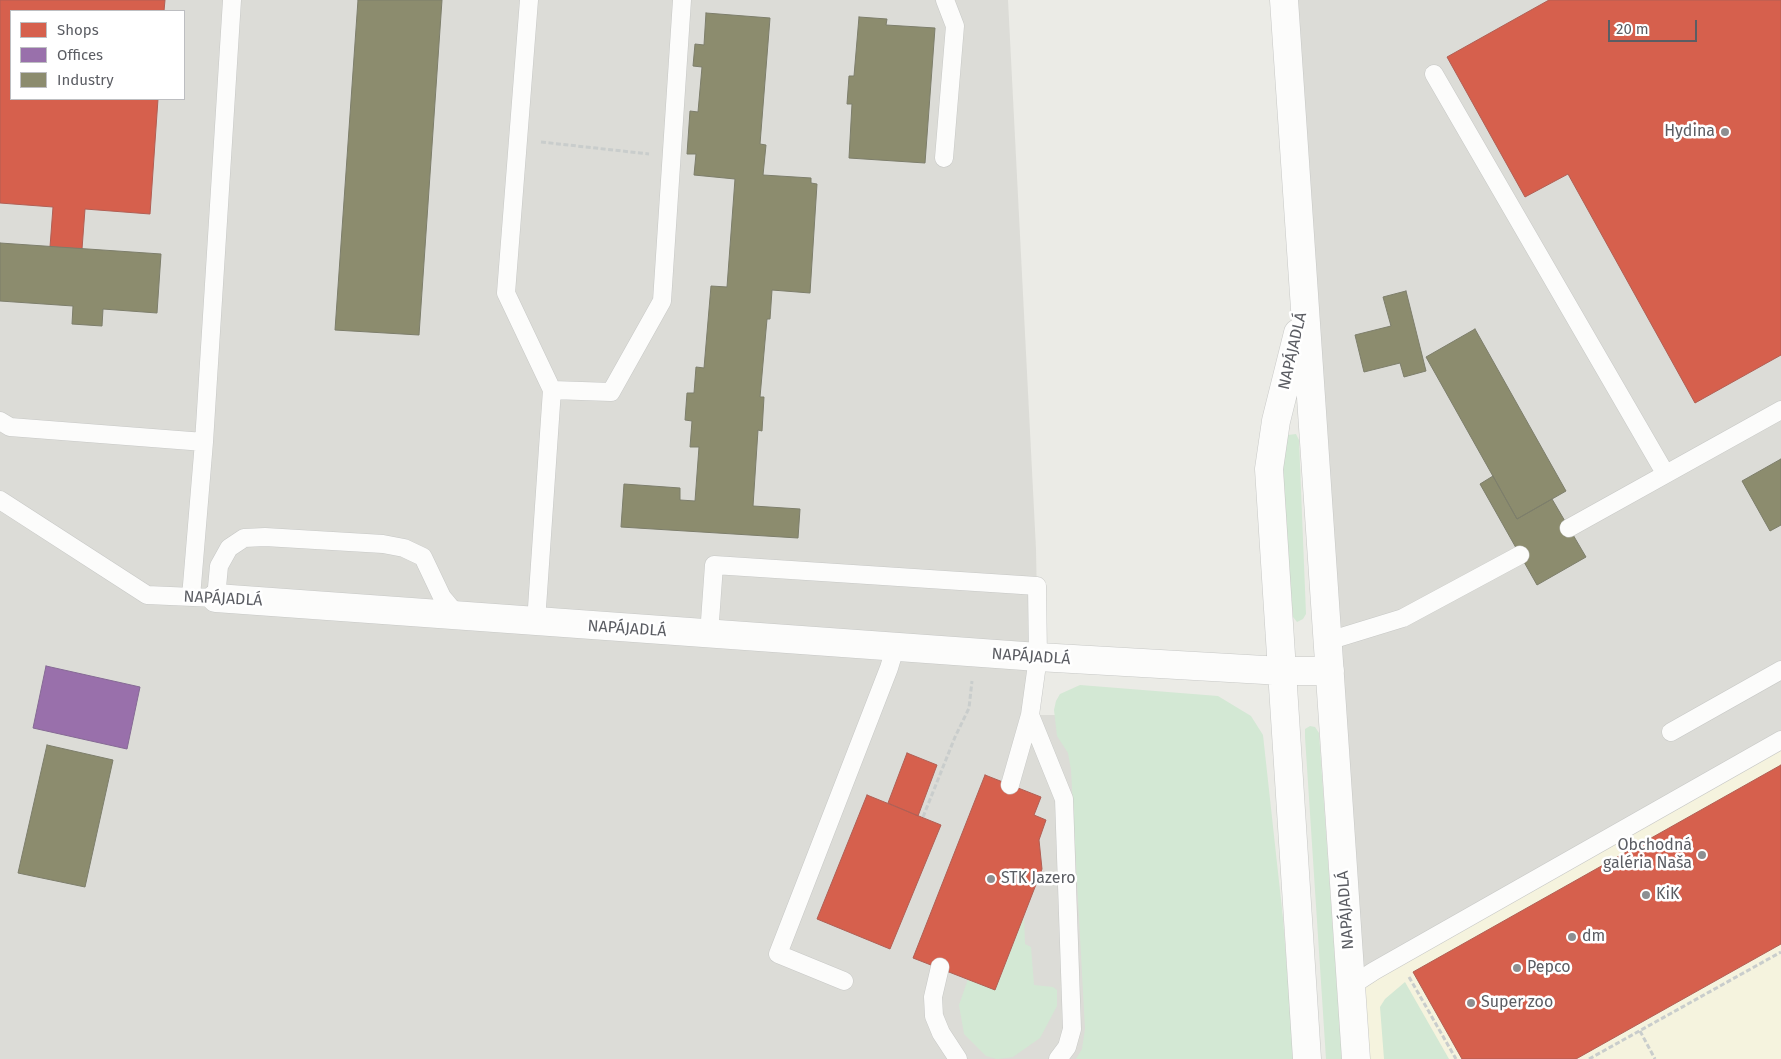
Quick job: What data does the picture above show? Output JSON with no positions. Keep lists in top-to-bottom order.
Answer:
{
  "streets": {
    "street": ["NAPÁJADLÁ"]
  },
  "places": [
    "Hydina",
    "Obchodná galéria Naša",
    "STK Jazero",
    "KiK",
    "dm",
    "Pepco",
    "Super zoo"
  ],
  "legend": ["Shops", "Offices", "Industry"],
  "scale_bar": "20 m"
}
